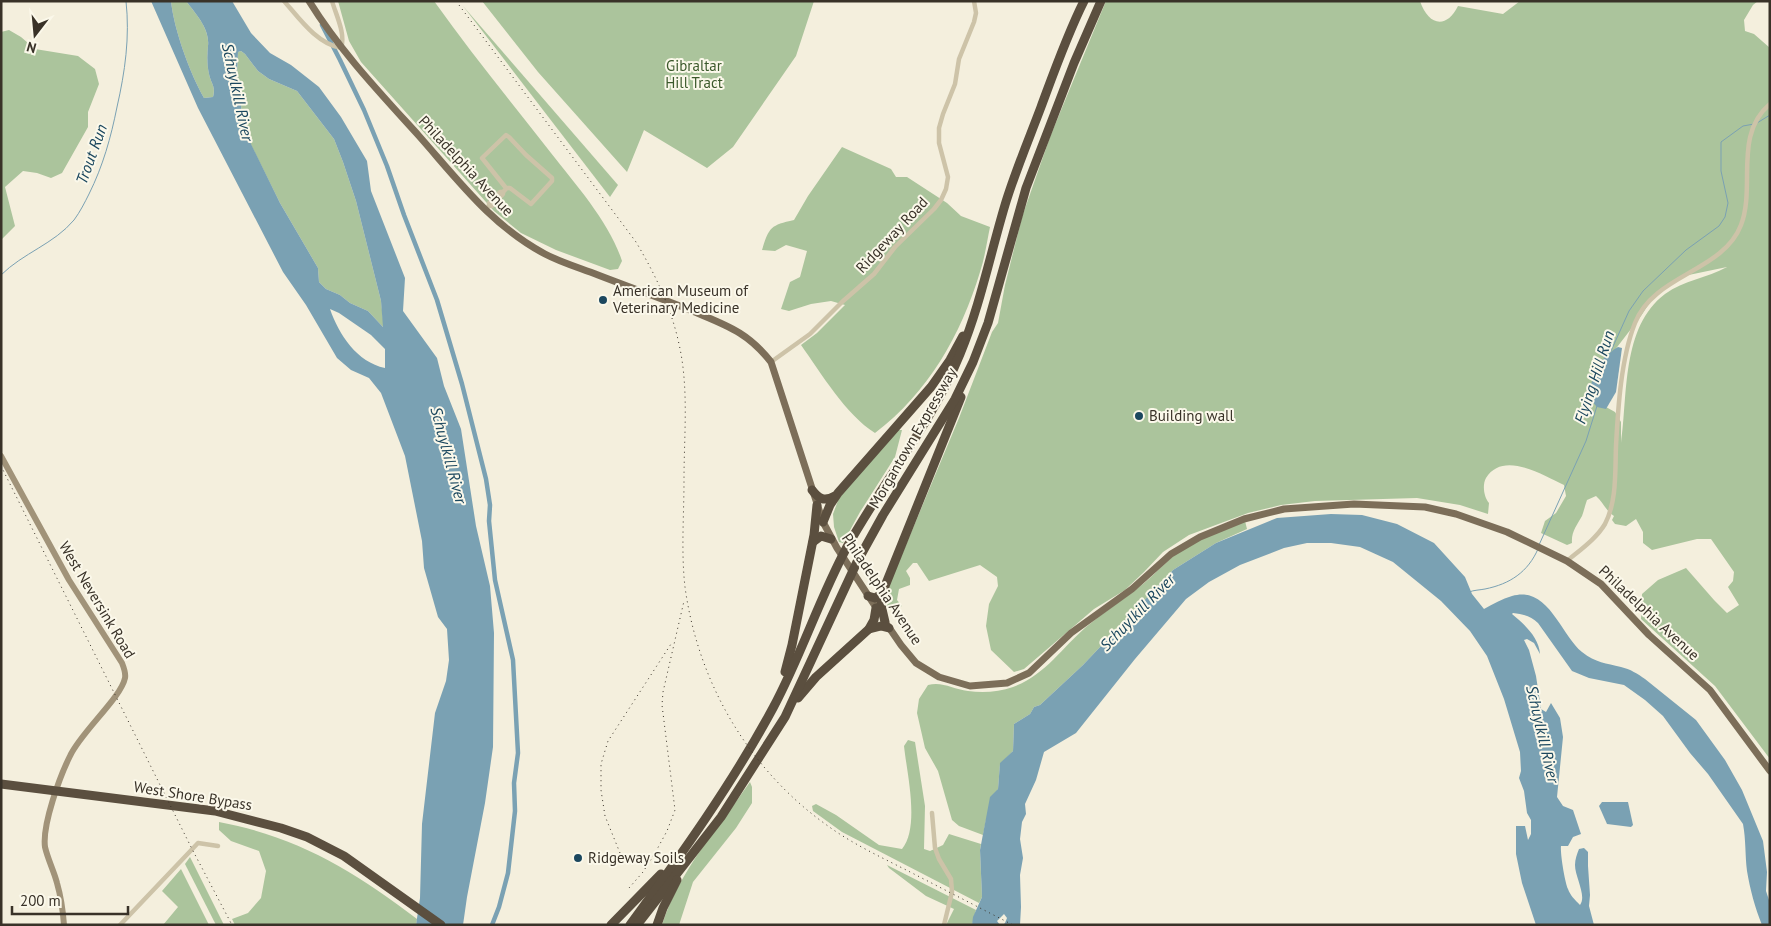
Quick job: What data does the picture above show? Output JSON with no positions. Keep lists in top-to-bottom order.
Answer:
{
  "streets": {
    "highway": ["Morgantown Expressway", "West Shore Bypass"],
    "main road": ["Philadelphia Avenue"],
    "street": ["Ridgeway Road", "West Neversink Road"]
  },
  "crossings": [
    ["Philadelphia Avenue", "Ridgeway Road"]
  ],
  "water": ["Schuylkill River", "Trout Run", "Flying Hill Run"],
  "parks": ["Gibraltar Hill Tract"],
  "places": ["American Museum of Veterinary Medicine", "Building wall", "Ridgeway Soils"],
  "scale_bar": "200 m",
  "north": "bottom"
}
